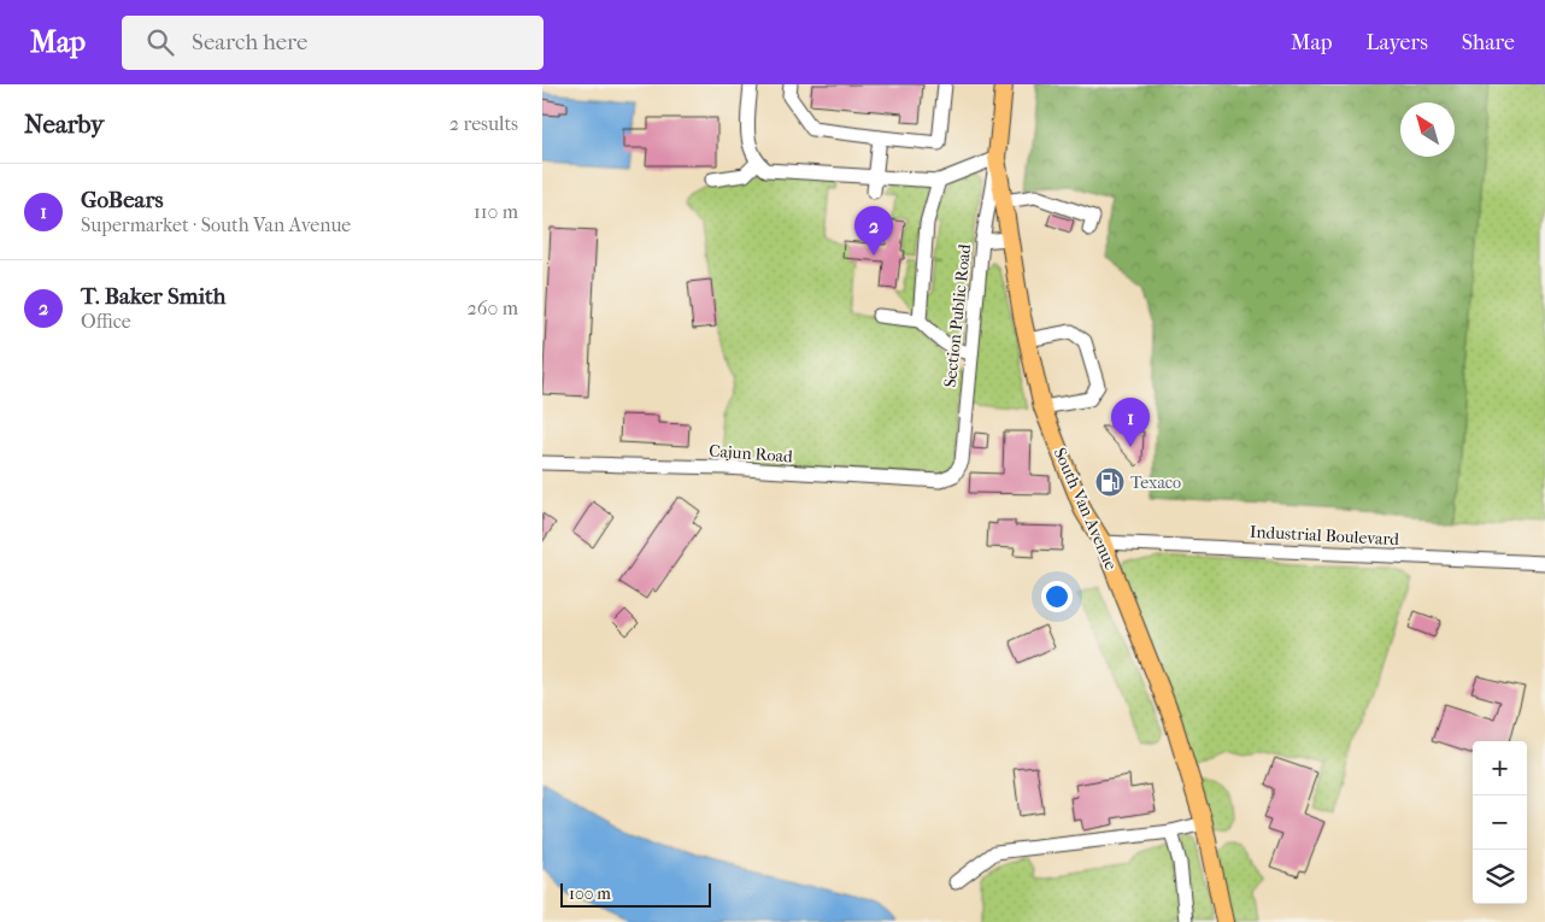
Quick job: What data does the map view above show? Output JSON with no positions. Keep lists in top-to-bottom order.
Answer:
{
  "streets": {
    "main road": ["South Van Avenue"],
    "street": ["Section Public Road", "Cajun Road", "Industrial Boulevard"]
  },
  "crossings": [
    ["Section Public Road", "Cajun Road"],
    ["Section Public Road", "South Van Avenue"],
    ["South Van Avenue", "Industrial Boulevard"]
  ],
  "places": {
    "fuel station": ["Texaco"]
  },
  "scale_bar": "100 m",
  "north": "top left",
  "page": {
    "header": "Map",
    "search": "Search here",
    "nav": ["Map", "Layers", "Share"],
    "heading": ["Nearby", "2 results"],
    "list": [
      {
        "mark": "1",
        "name": "GoBears",
        "note": "Supermarket · South Van Avenue",
        "value": "110 m"
      },
      {
        "mark": "2",
        "name": "T. Baker Smith",
        "note": "Office",
        "value": "260 m"
      }
    ],
    "pins": ["2", "1"],
    "map_buttons": ["+", "−"],
    "scale": "100 m"
  }
}
